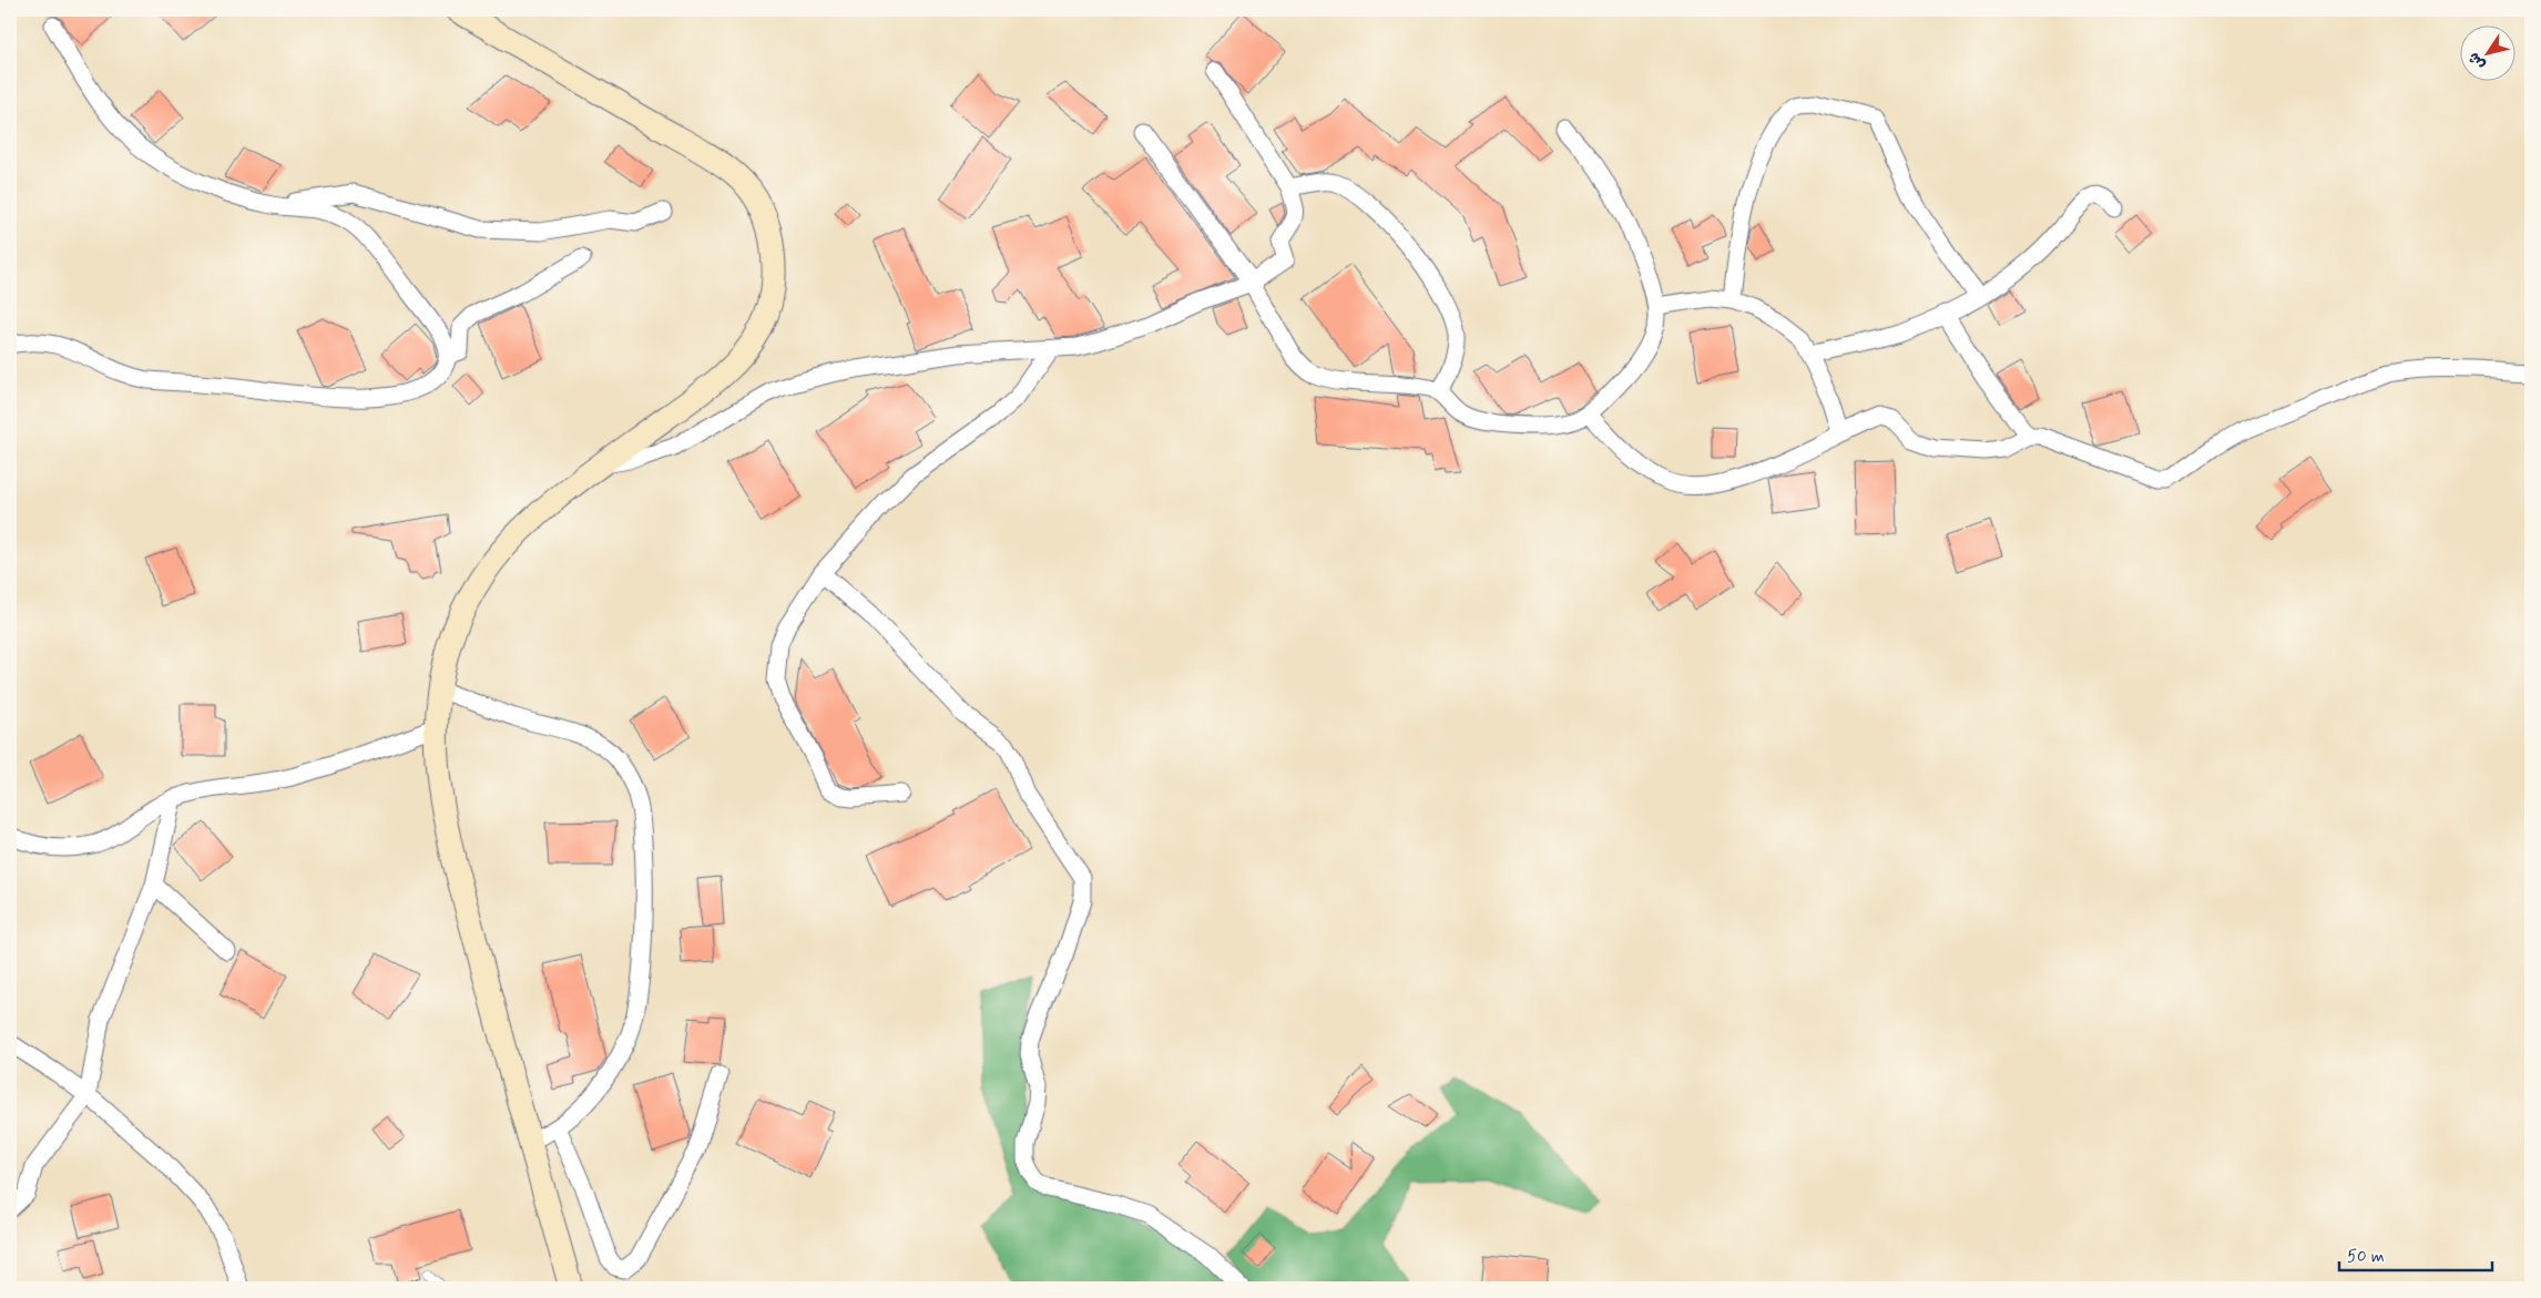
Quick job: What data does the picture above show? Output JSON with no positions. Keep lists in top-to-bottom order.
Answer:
{
  "scale_bar": "50 m",
  "north": "bottom left"
}
